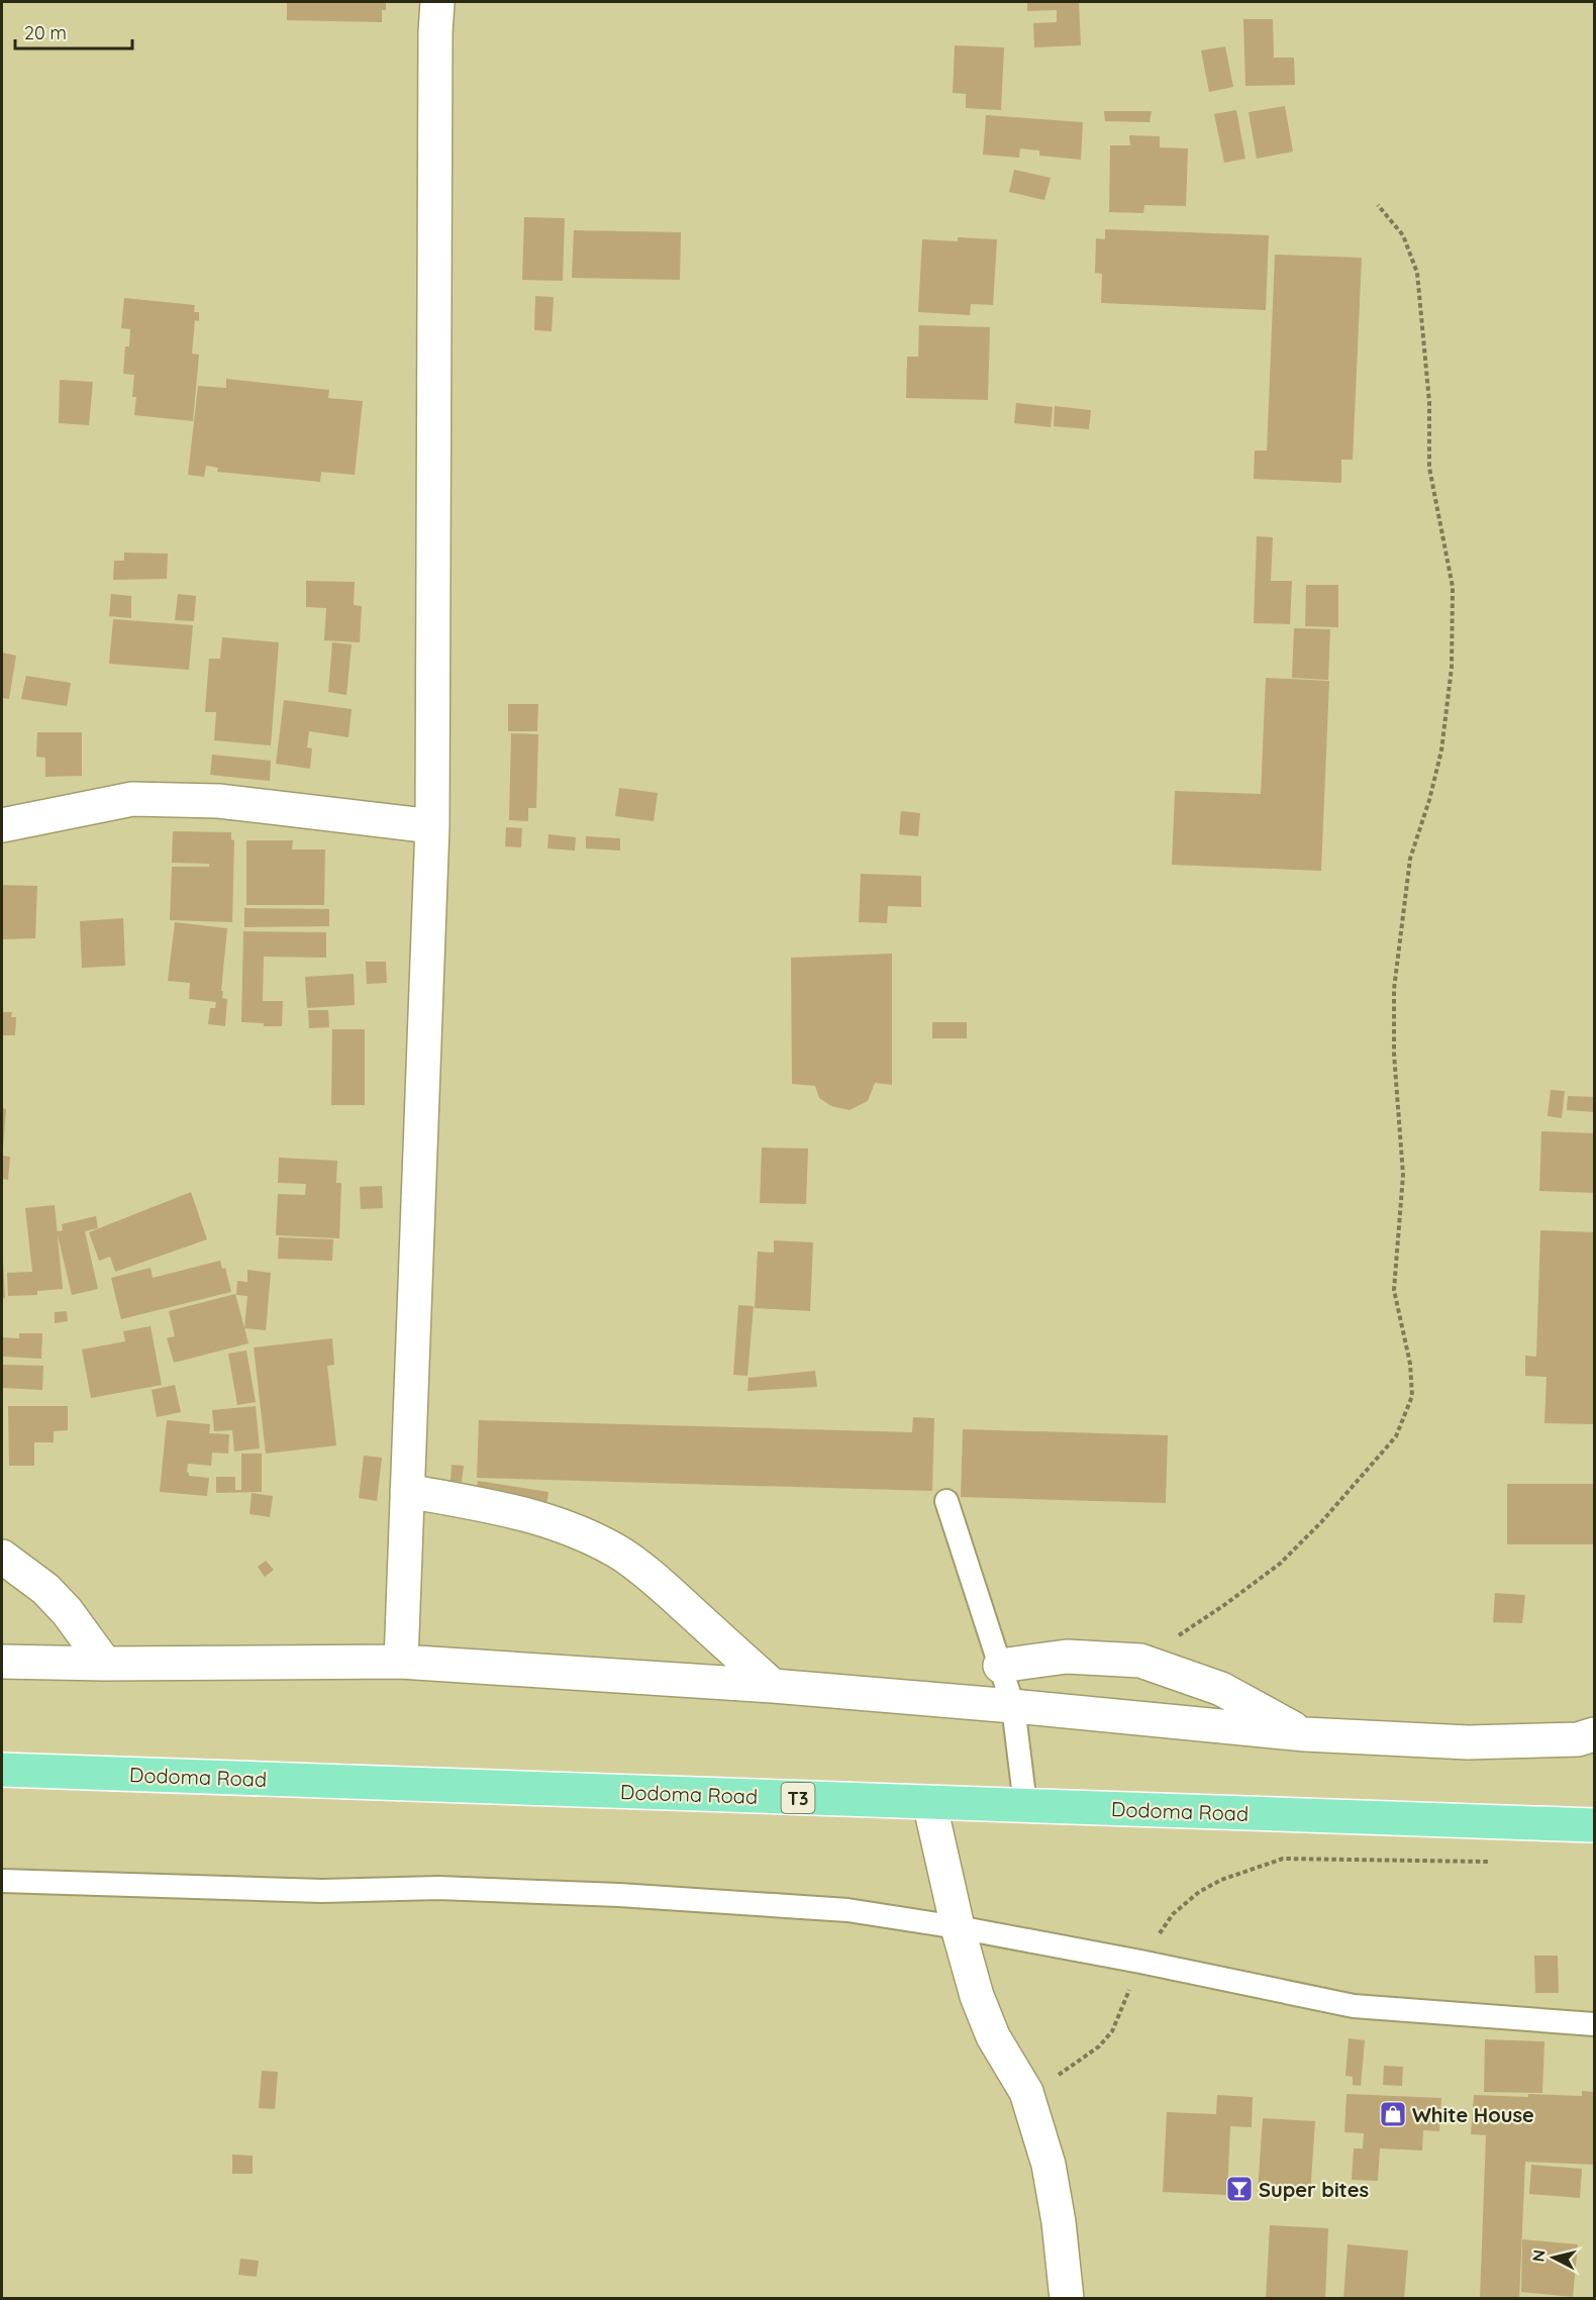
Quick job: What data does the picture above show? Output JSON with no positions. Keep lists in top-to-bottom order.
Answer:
{
  "streets": {
    "highway": ["Dodoma Road", "T3"]
  },
  "places": {
    "shop": ["White House"],
    "bar": ["Super bites"]
  },
  "scale_bar": "20 m",
  "north": "left"
}
